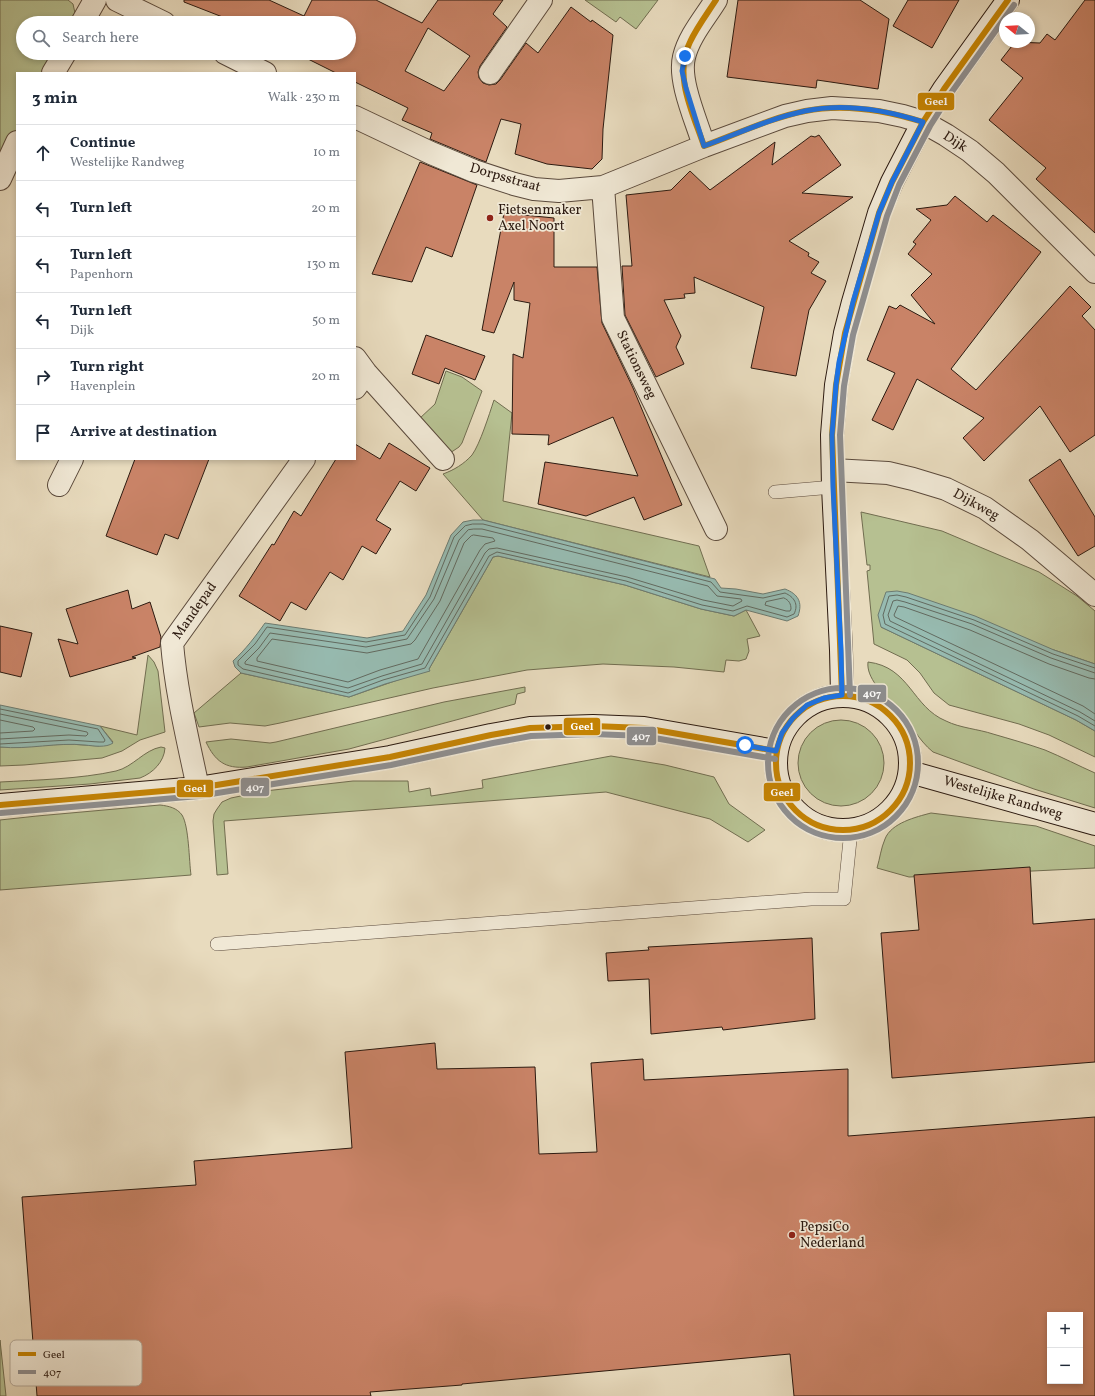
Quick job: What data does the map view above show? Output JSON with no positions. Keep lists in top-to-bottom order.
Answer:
{
  "streets": {
    "street": [
      "Dijk",
      "Dorpsstraat",
      "Stationsweg",
      "Dijkweg",
      "Mandepad",
      "Westelijke Randweg"
    ]
  },
  "crossings": [
    ["Dijk", "Dorpsstraat"],
    ["Dorpsstraat", "Stationsweg"]
  ],
  "places": ["Fietsenmaker Axel Noort", "PepsiCo Nederland"],
  "lines": ["transit line Geel", "transit line 407"],
  "legend": ["Geel", "407"],
  "north": "left",
  "page": {
    "search": "Search here",
    "heading": ["3 min", "Walk · 230 m"],
    "list": [
      ["Continue", "Westelijke Randweg", "10 m"],
      ["Turn left", "20 m"],
      ["Turn left", "Papenhorn", "130 m"],
      ["Turn left", "Dijk", "50 m"],
      ["Turn right", "Havenplein", "20 m"],
      "Arrive at destination"
    ],
    "map_buttons": ["+", "−"]
  }
}
